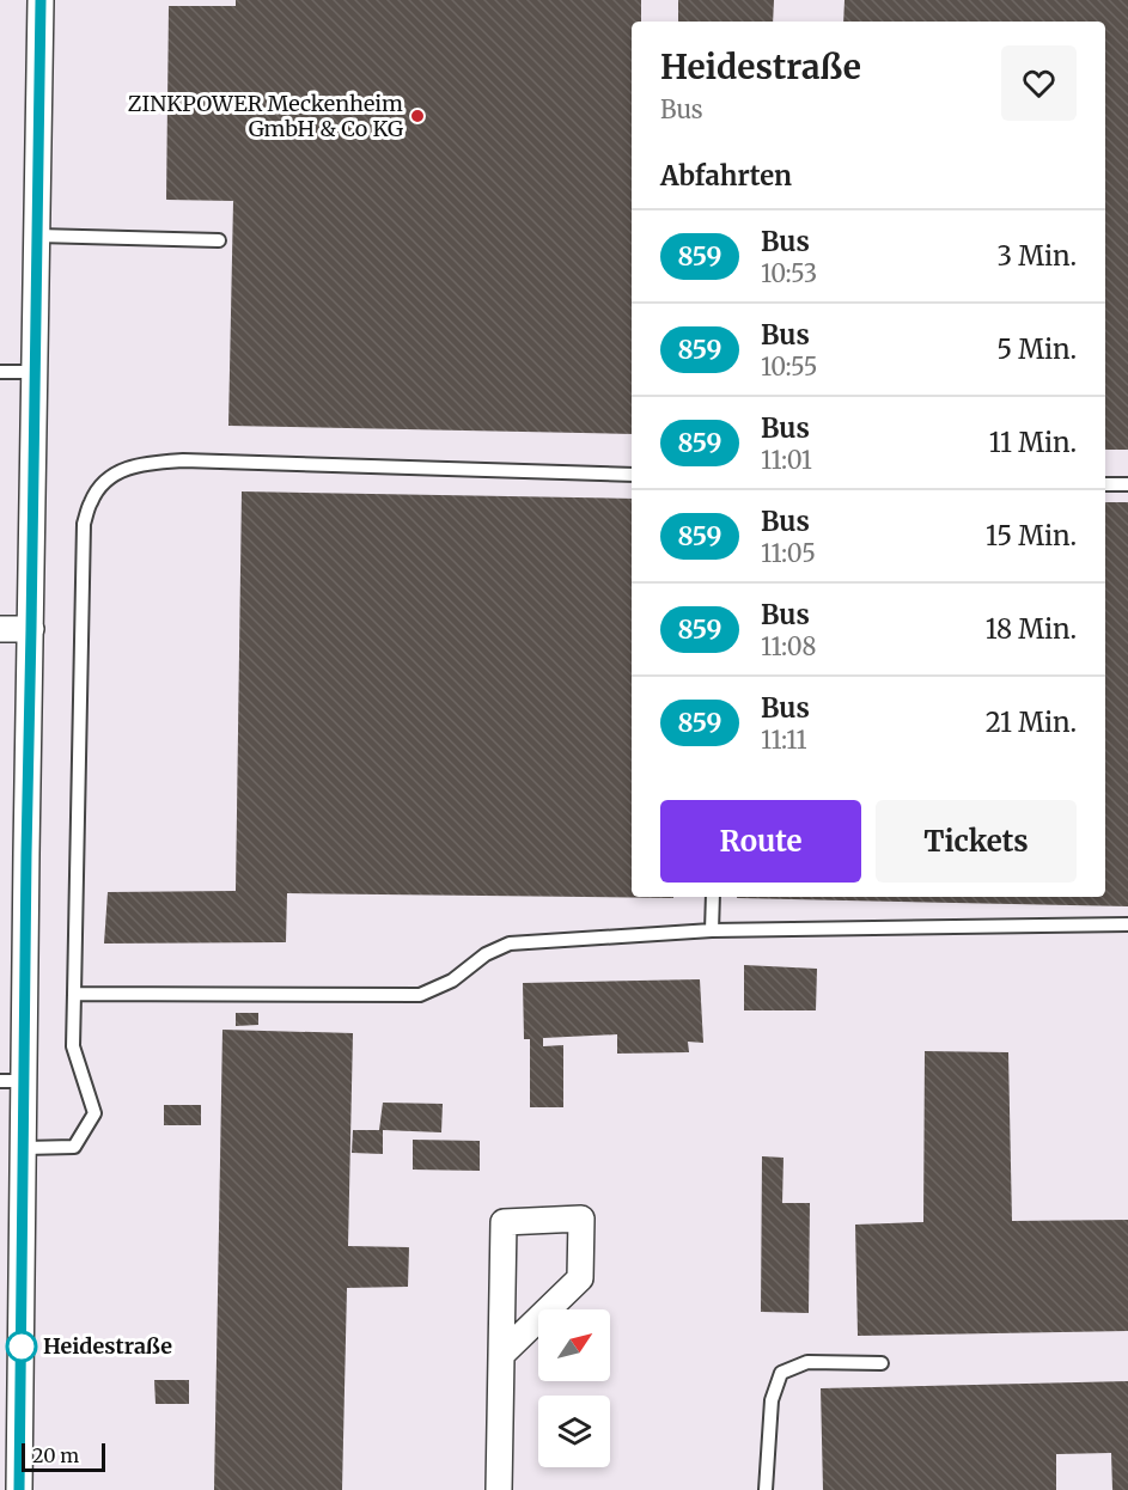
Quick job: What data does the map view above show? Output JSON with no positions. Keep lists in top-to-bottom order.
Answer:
{
  "places": ["ZINKPOWER Meckenheim GmbH & Co KG", "Heidestraße"],
  "lines": ["bus line 859"],
  "scale_bar": "20 m",
  "north": "top right",
  "page": {
    "heading": [
      ["Heidestraße", "Bus"],
      "Abfahrten"
    ],
    "list": [
      {
        "mark": "859",
        "name": "Bus",
        "note": "10:53",
        "value": "3 Min."
      },
      {
        "mark": "859",
        "name": "Bus",
        "note": "10:55",
        "value": "5 Min."
      },
      {
        "mark": "859",
        "name": "Bus",
        "note": "11:01",
        "value": "11 Min."
      },
      {
        "mark": "859",
        "name": "Bus",
        "note": "11:05",
        "value": "15 Min."
      },
      {
        "mark": "859",
        "name": "Bus",
        "note": "11:08",
        "value": "18 Min."
      },
      {
        "mark": "859",
        "name": "Bus",
        "note": "11:11",
        "value": "21 Min."
      }
    ],
    "buttons": ["Route", "Tickets"],
    "scale": "20 m"
  }
}
